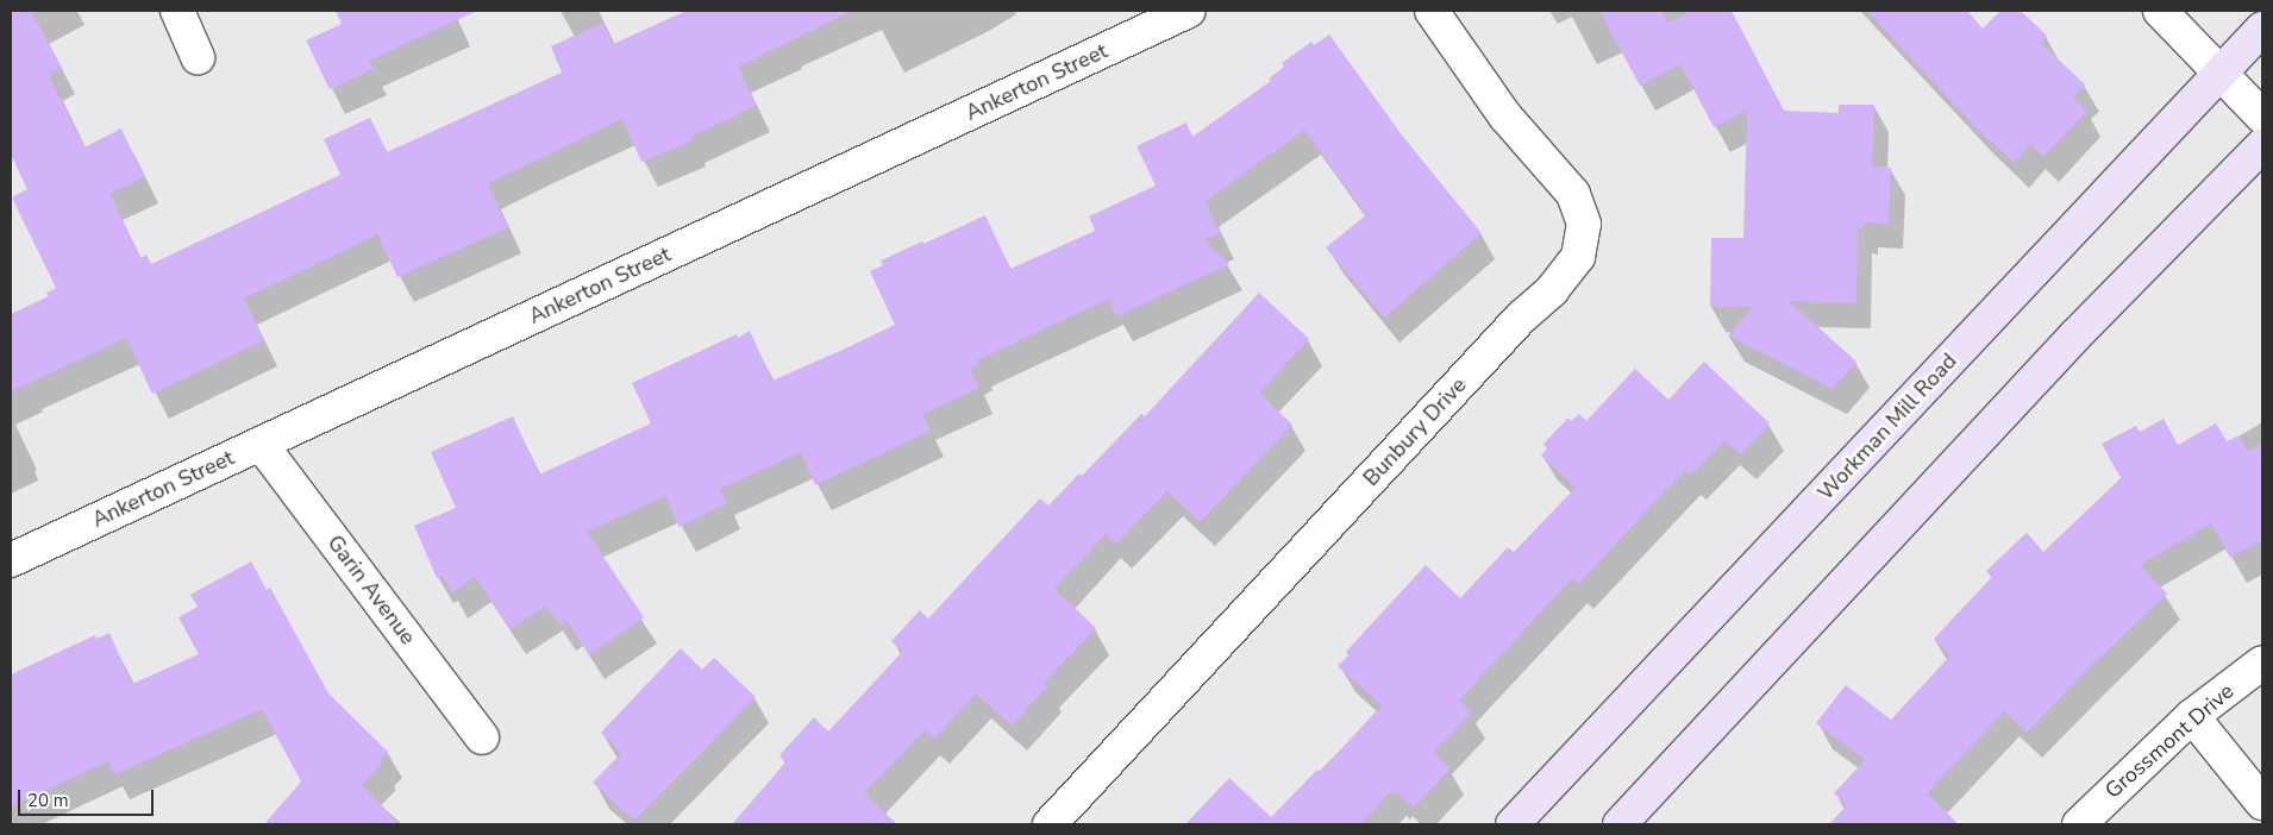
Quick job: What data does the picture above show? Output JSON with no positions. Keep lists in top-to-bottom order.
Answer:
{
  "streets": {
    "main road": ["Workman Mill Road"],
    "street": [
      "Ankerton Street",
      "Bunbury Drive",
      "Garin Avenue",
      "Grossmont Drive"
    ]
  },
  "crossings": [
    ["Ankerton Street", "Garin Avenue"]
  ],
  "scale_bar": "20 m"
}
